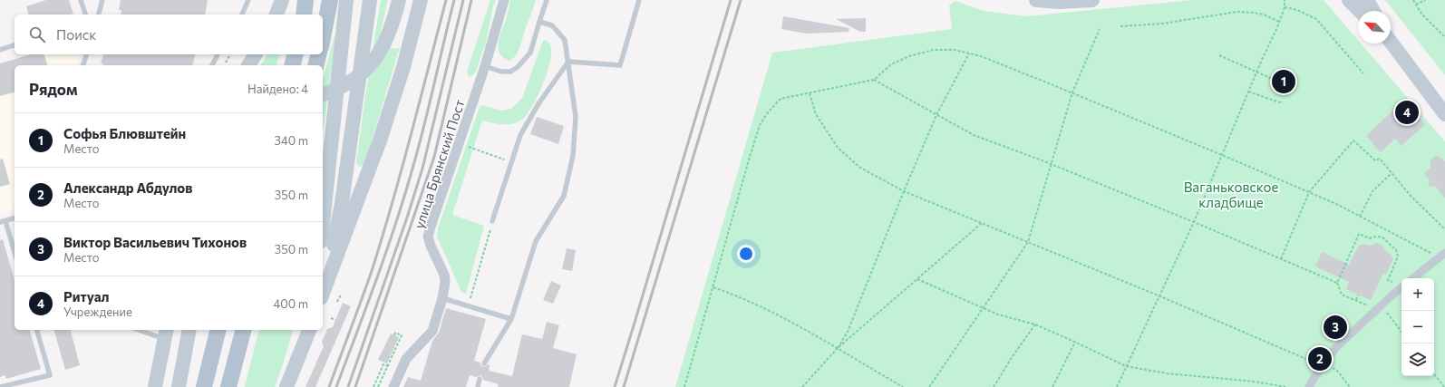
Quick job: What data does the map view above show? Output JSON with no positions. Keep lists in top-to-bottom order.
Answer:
{
  "streets": {
    "street": ["улица Брянский Пост"]
  },
  "parks": ["Ваганьковское кладбище"],
  "north": "top left",
  "page": {
    "search": "Поиск",
    "heading": ["Рядом", "Найдено: 4"],
    "pins": [
      "1",
      "4",
      "3",
      "2"
    ],
    "list": [
      {
        "mark": "1",
        "name": "Софья Блювштейн",
        "note": "Место",
        "value": "340 m"
      },
      {
        "mark": "2",
        "name": "Александр Абдулов",
        "note": "Место",
        "value": "350 m"
      },
      {
        "mark": "3",
        "name": "Виктор Васильевич Тихонов",
        "note": "Место",
        "value": "350 m"
      },
      {
        "mark": "4",
        "name": "Ритуал",
        "note": "Учреждение",
        "value": "400 m"
      }
    ],
    "map_buttons": ["+", "−"]
  }
}
